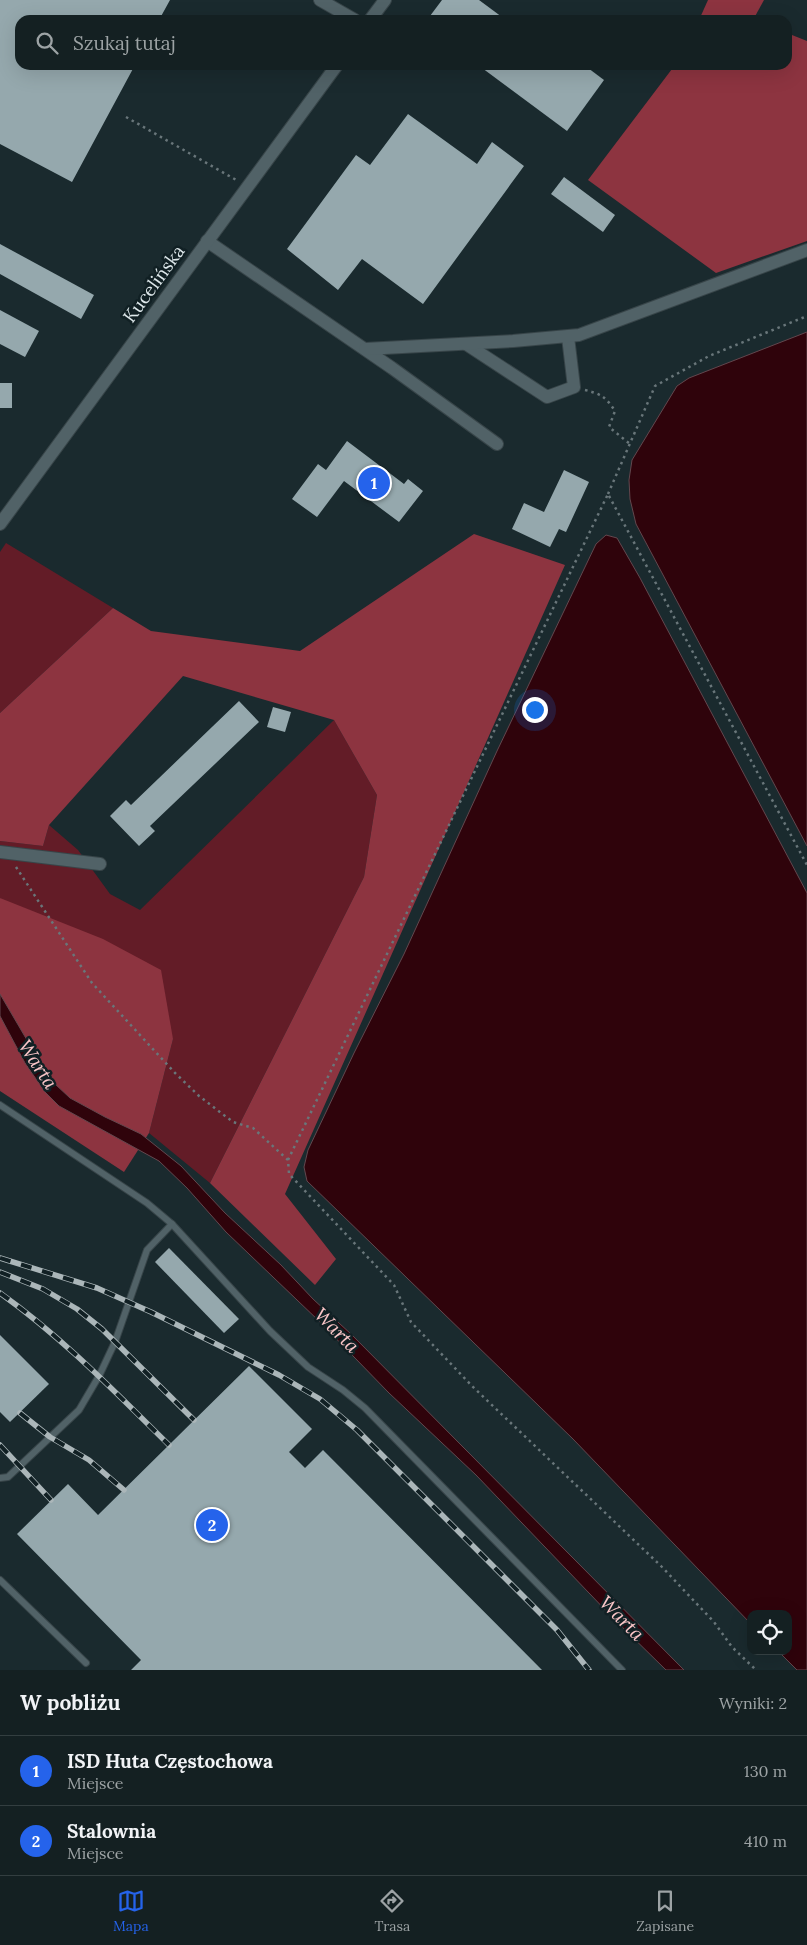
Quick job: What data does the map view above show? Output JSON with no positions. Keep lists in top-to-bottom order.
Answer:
{
  "streets": {
    "street": ["Kucelińska"]
  },
  "water": ["Warta"],
  "page": {
    "search": "Szukaj tutaj",
    "pins": ["1", "2"],
    "heading": ["W pobliżu", "Wyniki: 2"],
    "list": [
      {
        "mark": "1",
        "name": "ISD Huta Częstochowa",
        "note": "Miejsce",
        "value": "130 m"
      },
      {
        "mark": "2",
        "name": "Stalownia",
        "note": "Miejsce",
        "value": "410 m"
      }
    ],
    "nav": ["Mapa", "Trasa", "Zapisane"]
  }
}
